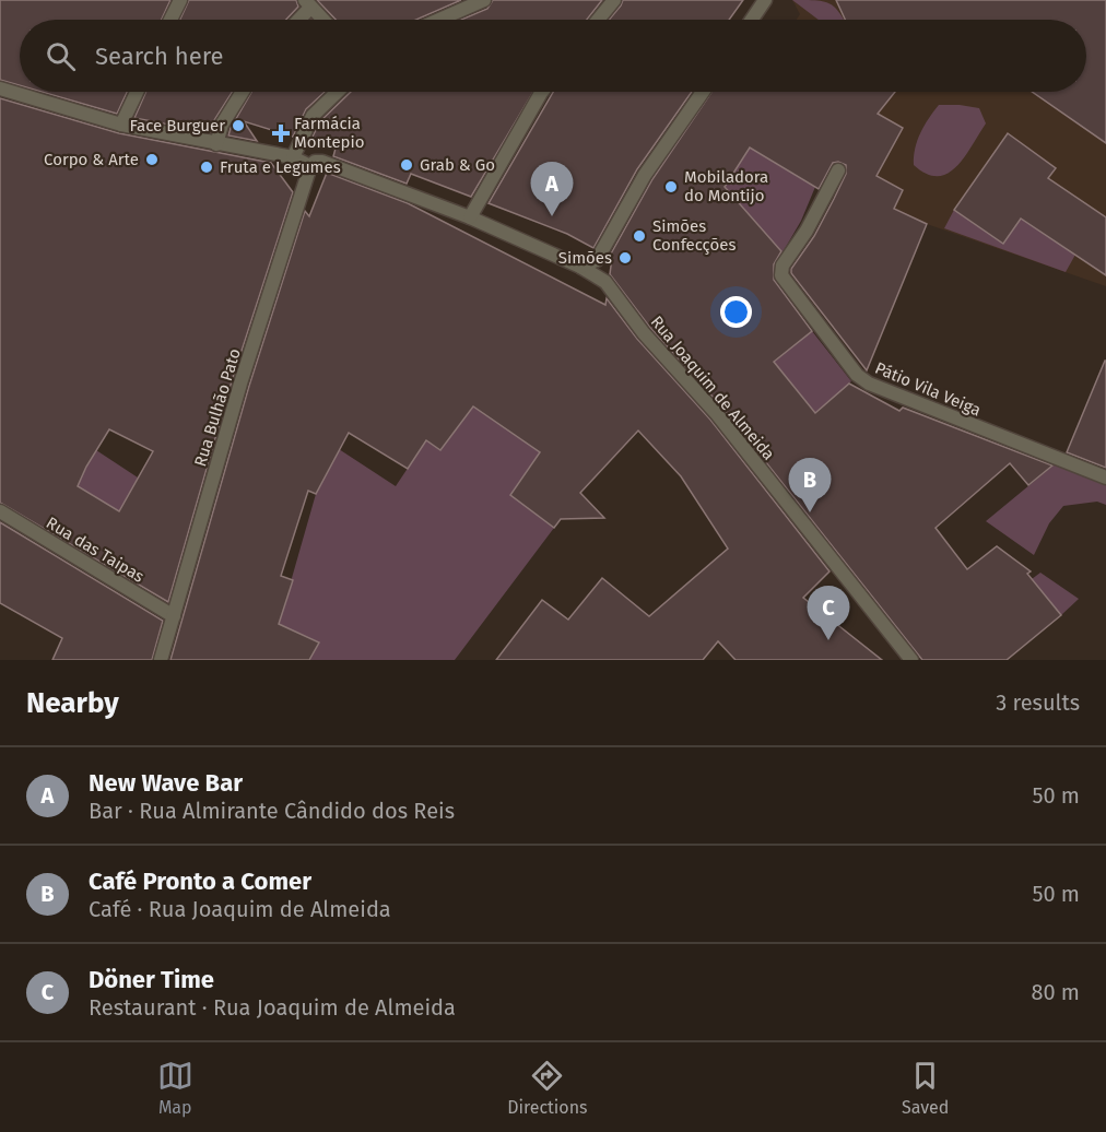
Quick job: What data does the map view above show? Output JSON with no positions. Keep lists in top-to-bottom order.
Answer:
{
  "streets": {
    "street": [
      "Rua Joaquim de Almeida",
      "Pátio Vila Veiga",
      "Rua Bulhão Pato",
      "Rua das Taipas"
    ]
  },
  "crossings": [
    ["Rua Joaquim de Almeida", "Rua Bulhão Pato"],
    ["Rua Bulhão Pato", "Rua das Taipas"]
  ],
  "places": {
    "other": [
      "Face Burguer",
      "Corpo & Arte",
      "Grab & Go",
      "Fruta e Legumes",
      "Mobiladora do Montijo",
      "Simões Confecções",
      "Simões"
    ],
    "health": ["Farmácia Montepio"]
  },
  "page": {
    "search": "Search here",
    "pins": ["A", "B", "C"],
    "heading": ["Nearby", "3 results"],
    "list": [
      {
        "mark": "A",
        "name": "New Wave Bar",
        "note": "Bar · Rua Almirante Cândido dos Reis",
        "value": "50 m"
      },
      {
        "mark": "B",
        "name": "Café Pronto a Comer",
        "note": "Café · Rua Joaquim de Almeida",
        "value": "50 m"
      },
      {
        "mark": "C",
        "name": "Döner Time",
        "note": "Restaurant · Rua Joaquim de Almeida",
        "value": "80 m"
      }
    ],
    "nav": ["Map", "Directions", "Saved"]
  }
}
